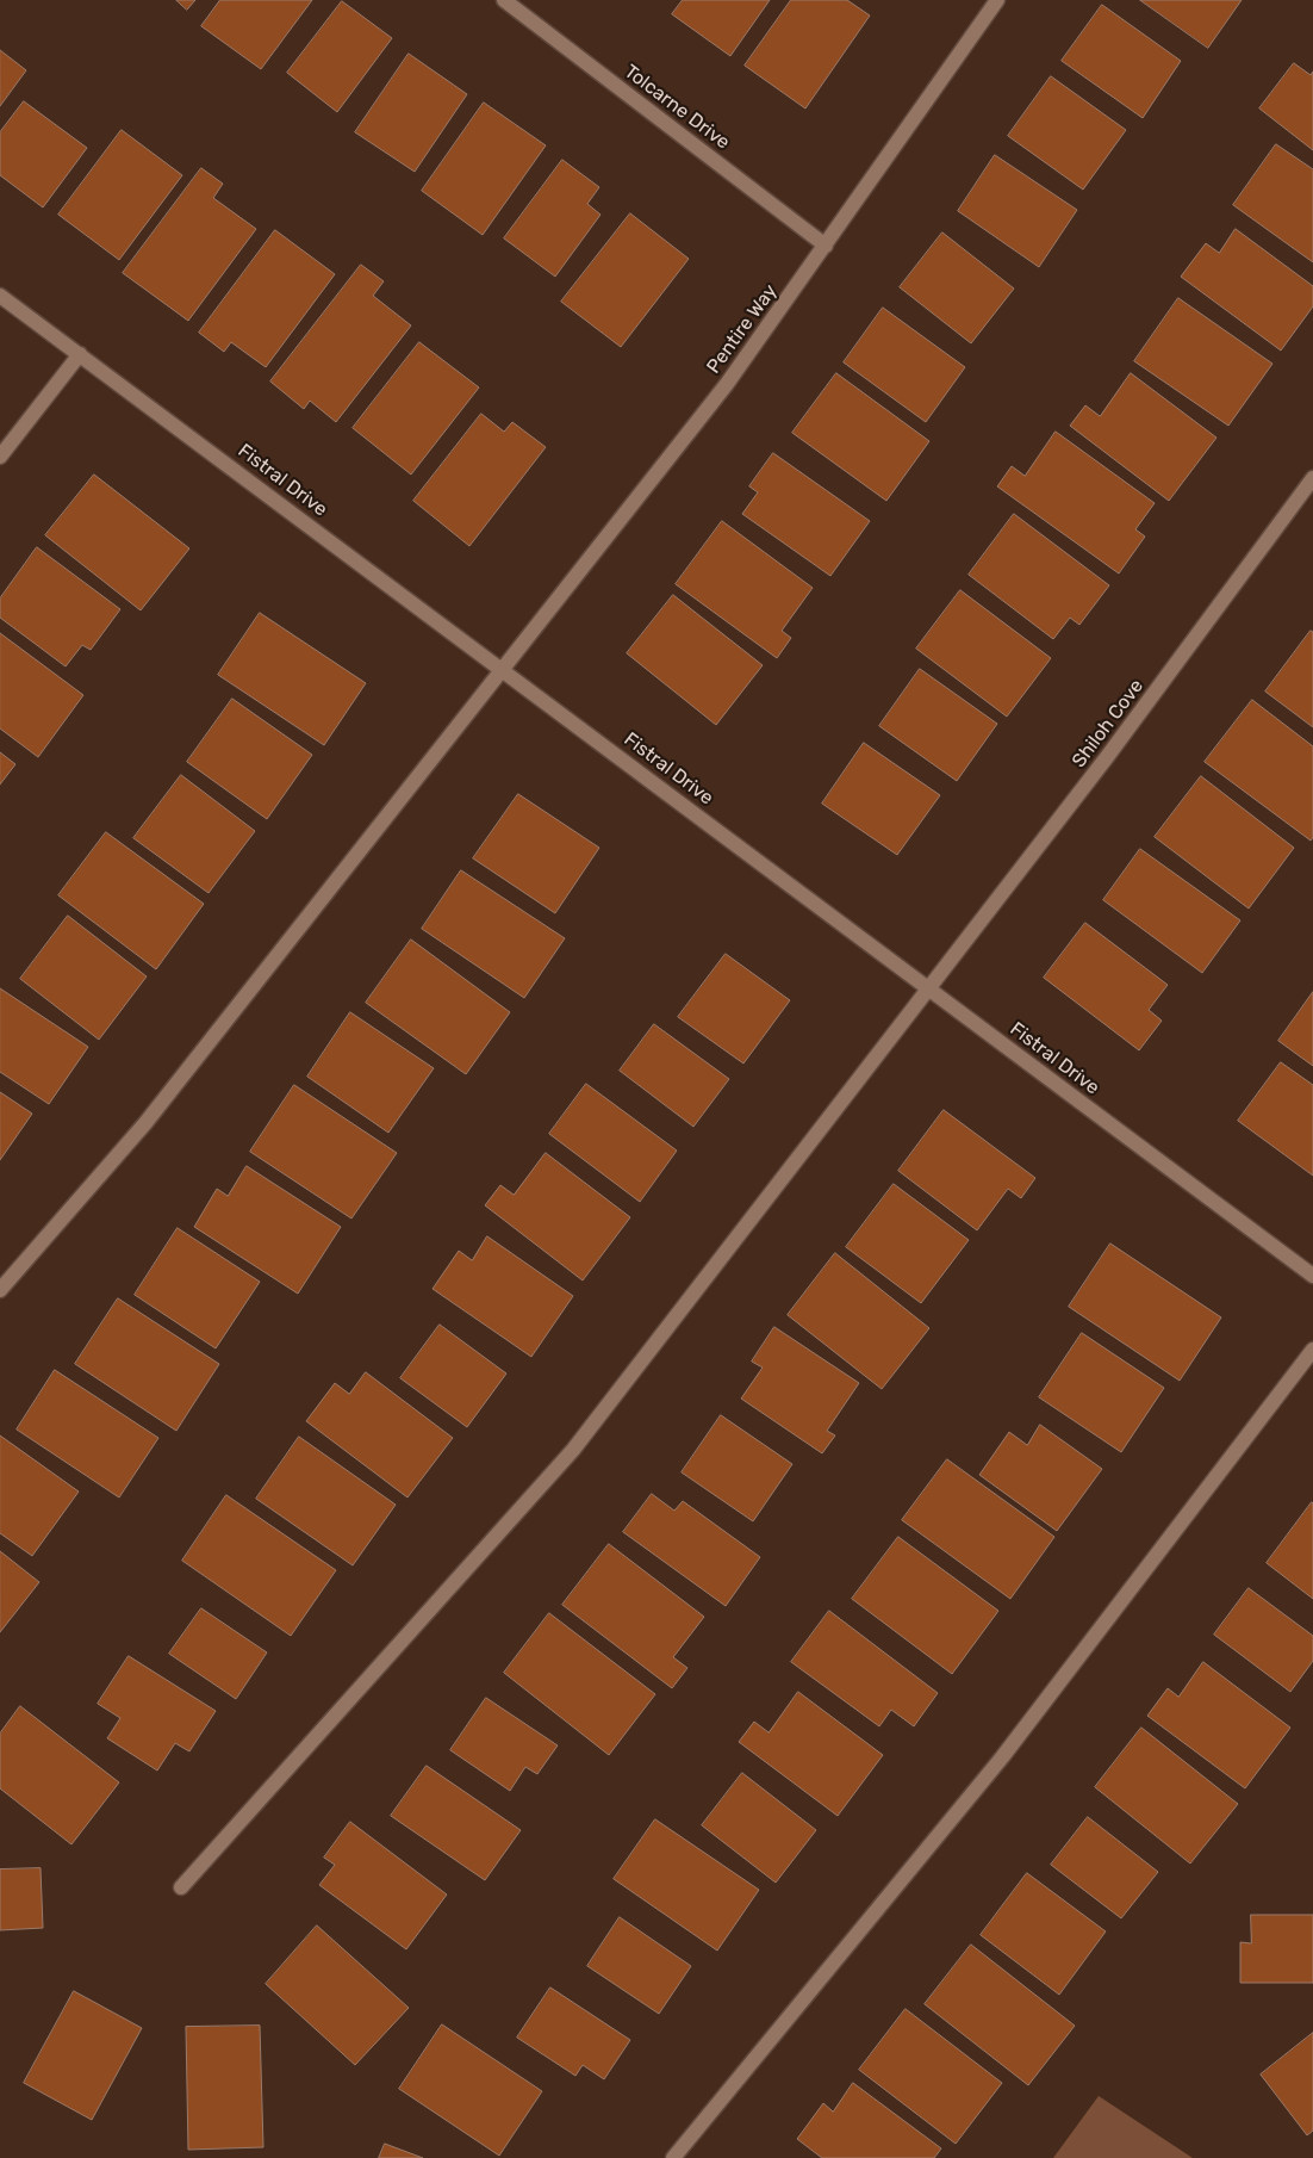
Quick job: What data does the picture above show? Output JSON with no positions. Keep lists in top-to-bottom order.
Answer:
{
  "streets": {
    "street": [
      "Tolcarne Drive",
      "Pentire Way",
      "Fistral Drive",
      "Shiloh Cove"
    ]
  },
  "crossings": [
    ["Tolcarne Drive", "Pentire Way"],
    ["Pentire Way", "Fistral Drive"],
    ["Fistral Drive", "Shiloh Cove"]
  ]
}
